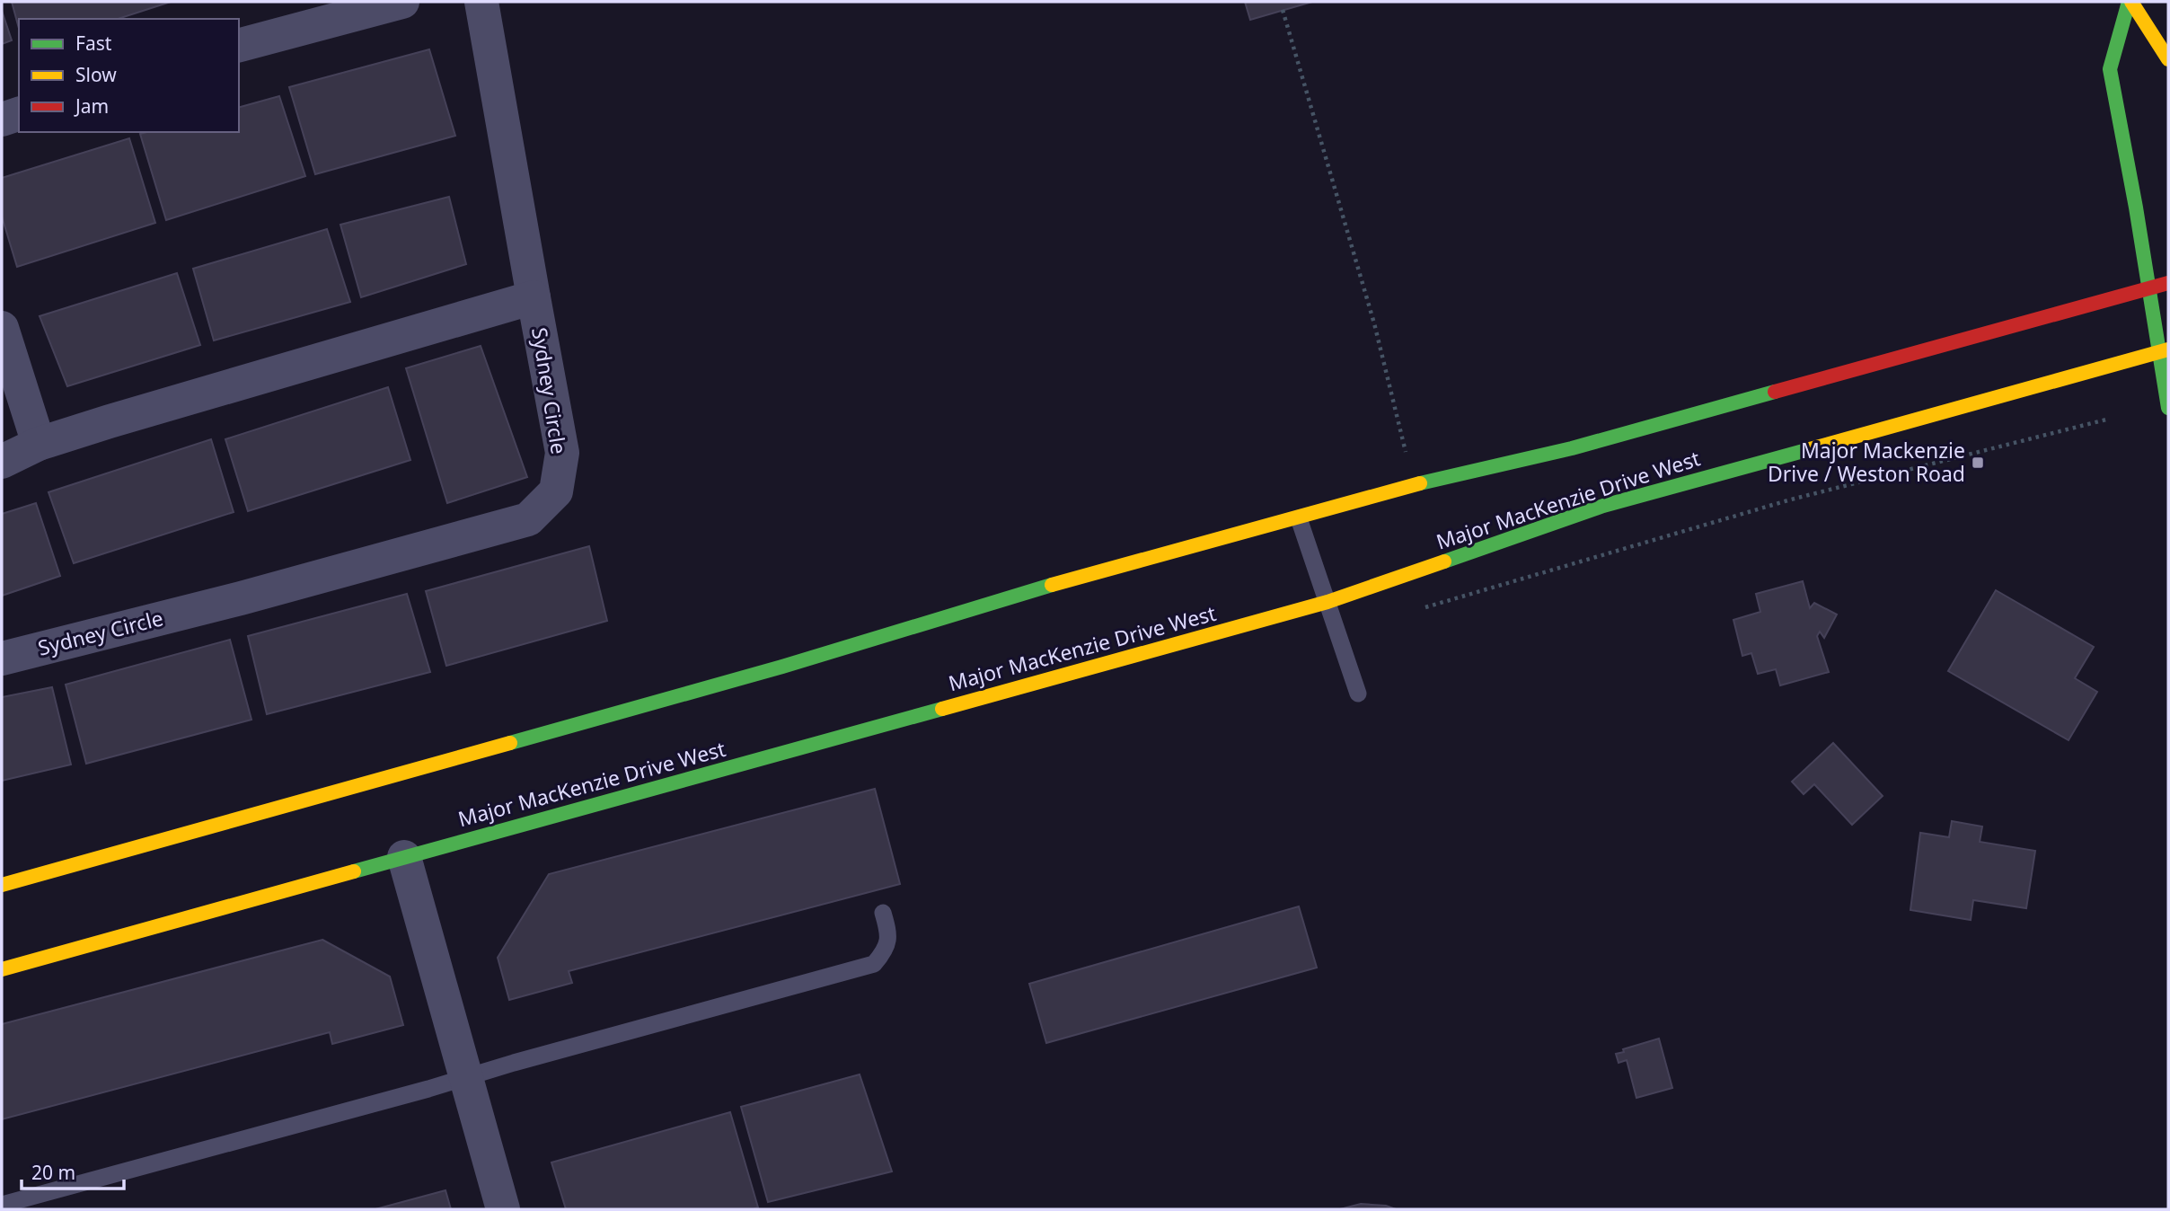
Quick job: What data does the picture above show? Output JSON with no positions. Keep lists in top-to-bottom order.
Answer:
{
  "streets": {
    "main road": ["Major MacKenzie Drive West"],
    "street": ["Sydney Circle"]
  },
  "places": {
    "transit": ["Major Mackenzie Drive / Weston Road"]
  },
  "legend": ["Fast", "Slow", "Jam"],
  "scale_bar": "20 m"
}
